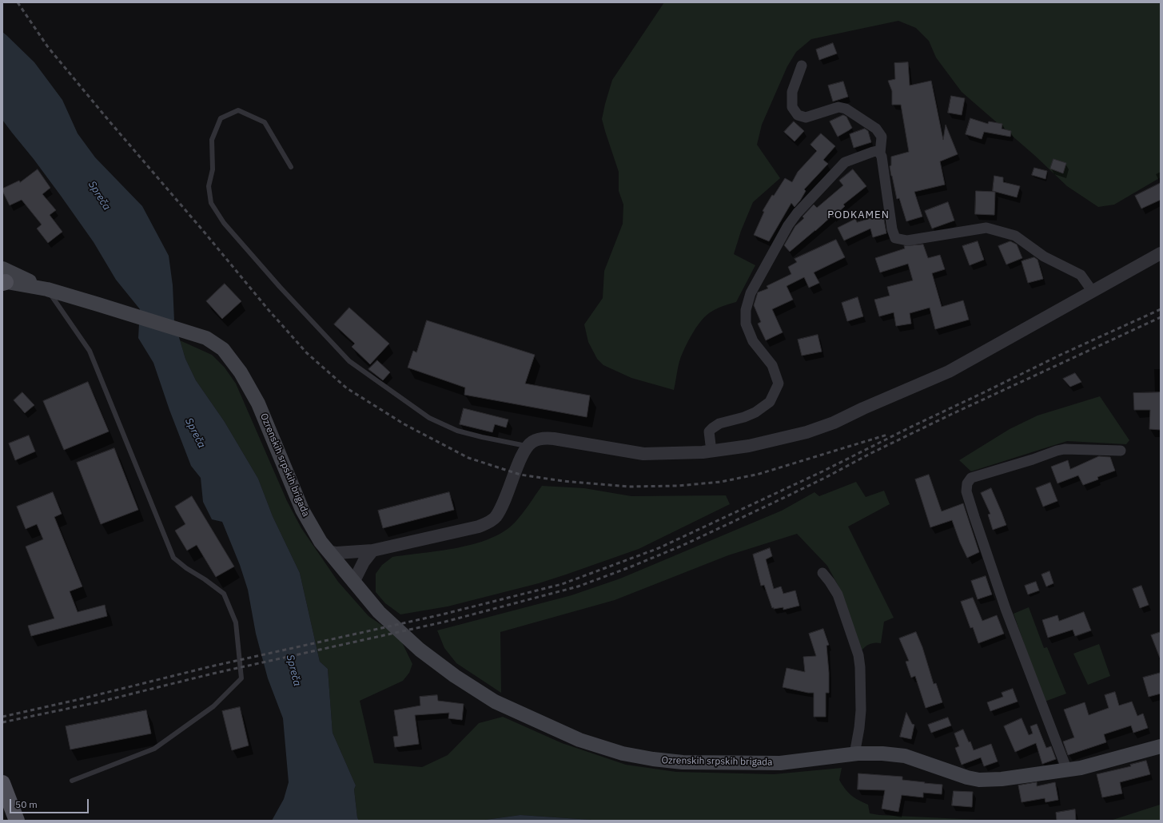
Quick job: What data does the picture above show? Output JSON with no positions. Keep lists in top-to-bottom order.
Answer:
{
  "streets": {
    "main road": ["Ozrenskih srpskih brigada"]
  },
  "districts": ["PODKAMEN"],
  "water": ["Spreča"],
  "scale_bar": "50 m"
}
